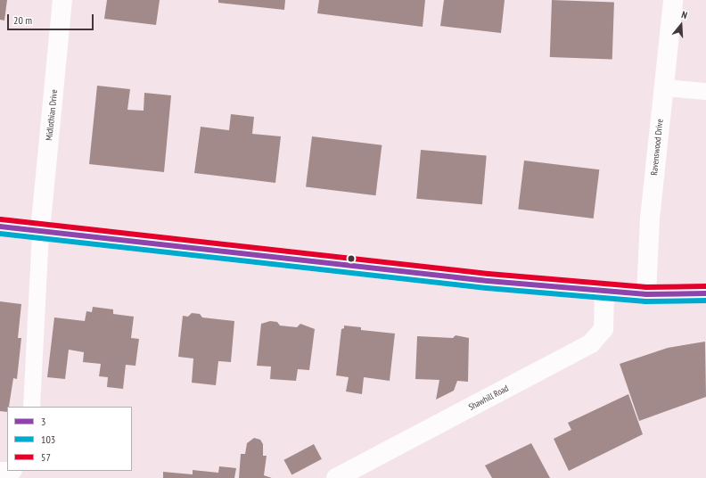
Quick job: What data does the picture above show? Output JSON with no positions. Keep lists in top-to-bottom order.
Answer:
{
  "streets": {
    "street": ["Midlothian Drive", "Ravenswood Drive", "Shawhill Road"]
  },
  "lines": ["transit line 57", "transit line 3", "transit line 103"],
  "legend": ["3", "103", "57"],
  "scale_bar": "20 m",
  "north": "top"
}
